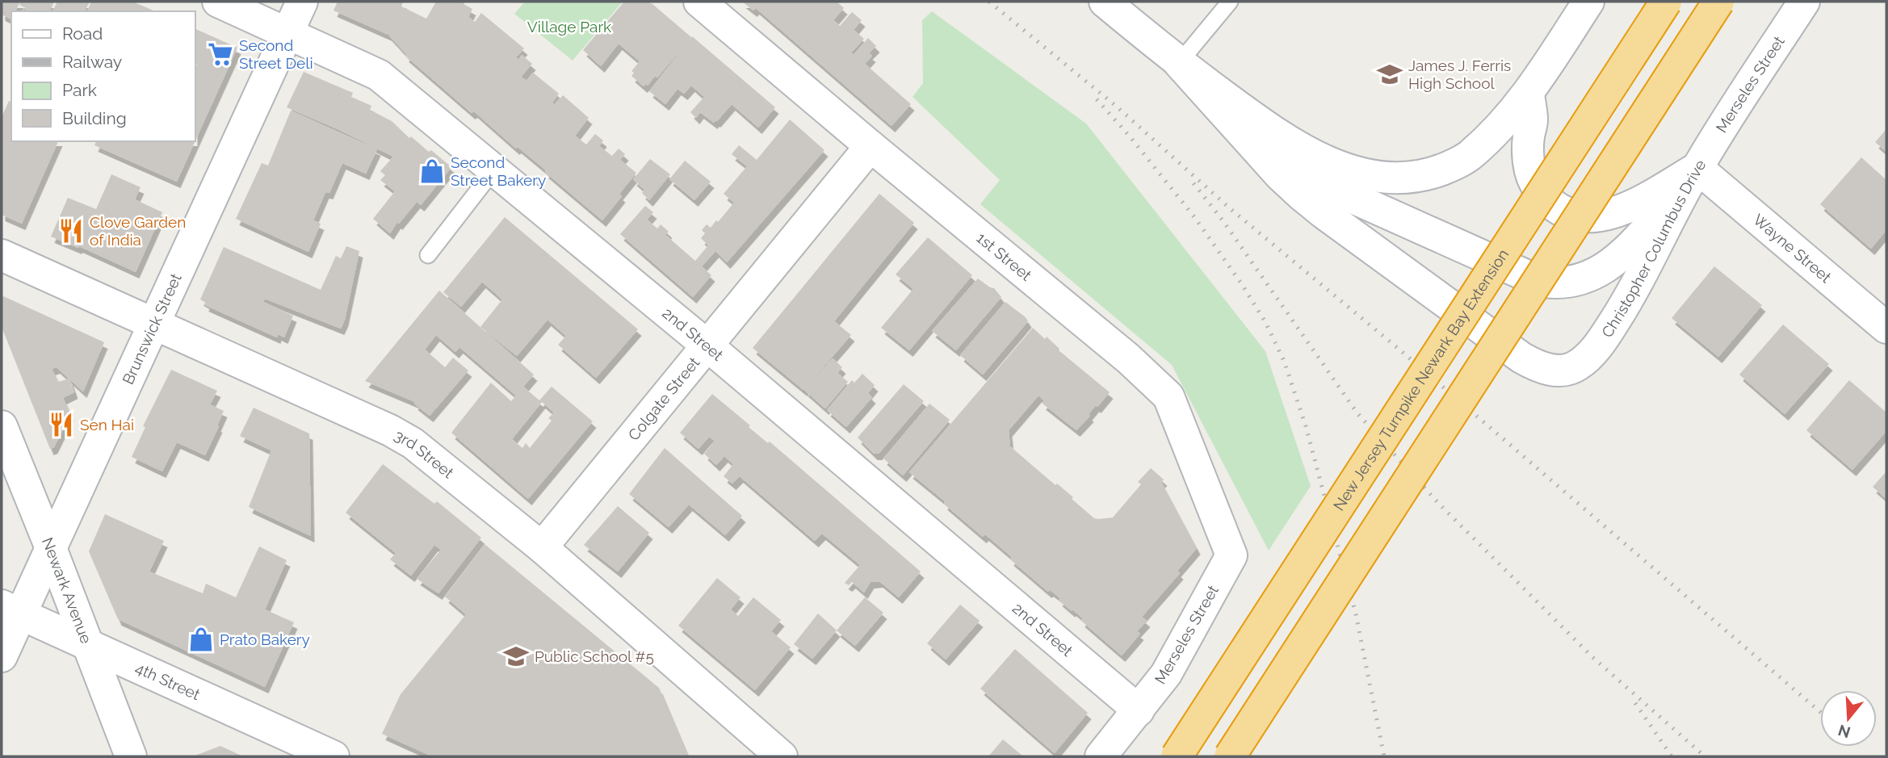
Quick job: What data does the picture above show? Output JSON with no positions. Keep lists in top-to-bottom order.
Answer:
{
  "streets": {
    "highway": ["New Jersey Turnpike Newark Bay Extension"],
    "street": [
      "Merseles Street",
      "Wayne Street",
      "1st Street",
      "Christopher Columbus Drive",
      "Brunswick Street",
      "2nd Street",
      "Colgate Street",
      "3rd Street",
      "Newark Avenue",
      "4th Street"
    ]
  },
  "crossings": [
    ["Merseles Street", "Wayne Street"],
    ["Merseles Street", "1st Street"],
    ["Merseles Street", "Christopher Columbus Drive"],
    ["Merseles Street", "2nd Street"],
    ["Wayne Street", "Christopher Columbus Drive"],
    ["1st Street", "Colgate Street"],
    ["Brunswick Street", "2nd Street"],
    ["Brunswick Street", "3rd Street"],
    ["Brunswick Street", "Newark Avenue"],
    ["Brunswick Street", "4th Street"],
    ["2nd Street", "Colgate Street"],
    ["Colgate Street", "3rd Street"],
    ["Newark Avenue", "4th Street"]
  ],
  "parks": ["Village Park"],
  "places": {
    "supermarket": ["Second Street Deli"],
    "school or university": ["James J. Ferris High School", "Public School #5"],
    "shop": ["Second Street Bakery", "Prato Bakery"],
    "restaurant": ["Clove Garden of India", "Sen Hai"]
  },
  "legend": [
    "Road",
    "Railway",
    "Park",
    "Building"
  ],
  "north": "bottom"
}
